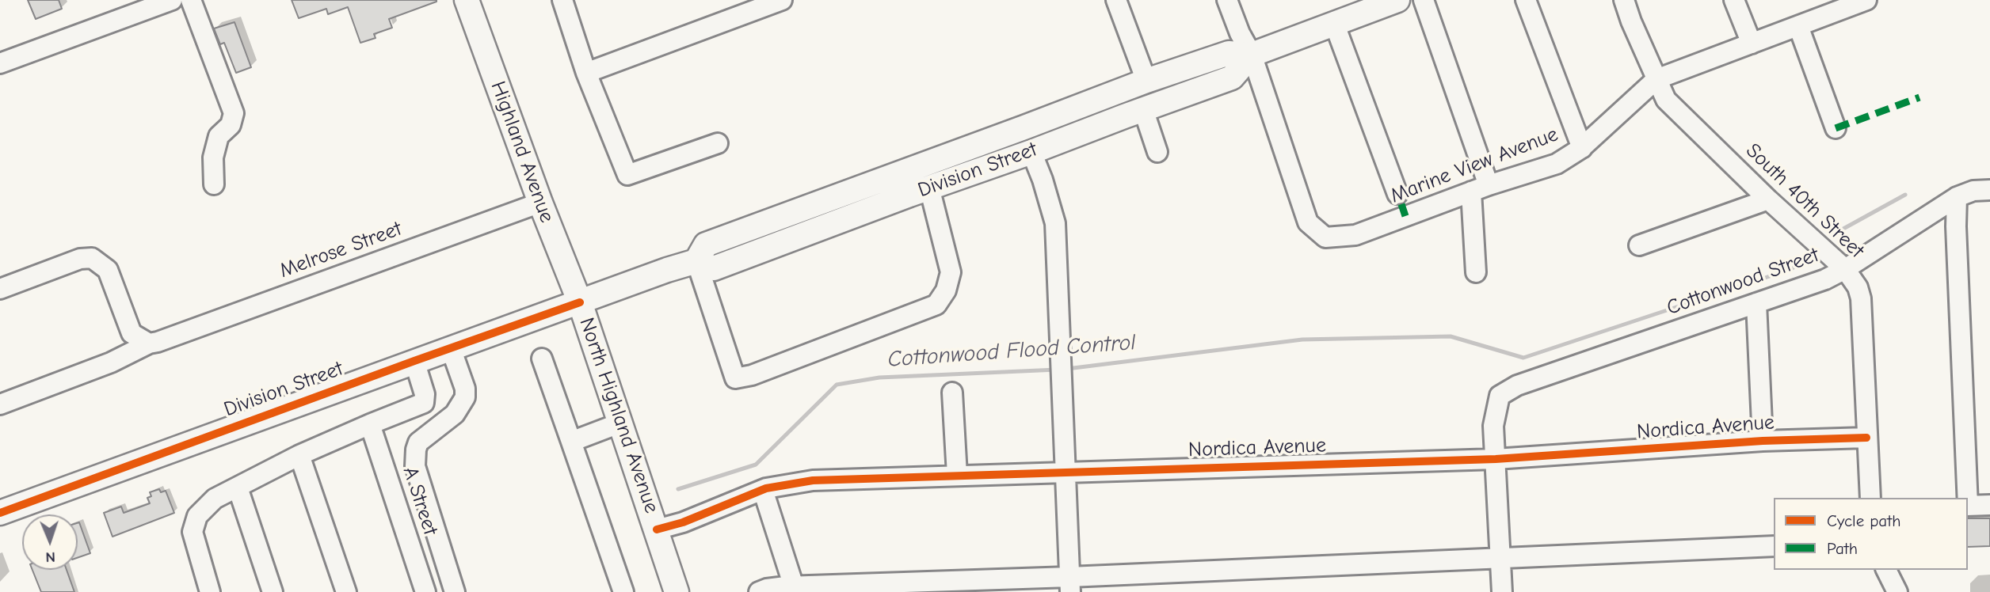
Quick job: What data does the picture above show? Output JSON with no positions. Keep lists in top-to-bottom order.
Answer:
{
  "streets": {
    "main road": ["Highland Avenue", "Division Street", "North Highland Avenue"],
    "street": [
      "Marine View Avenue",
      "South 40th Street",
      "Melrose Street",
      "Cottonwood Street",
      "Nordica Avenue",
      "A Street"
    ]
  },
  "crossings": [
    ["Highland Avenue", "Division Street"],
    ["Highland Avenue", "Melrose Street"],
    ["Highland Avenue", "North Highland Avenue"],
    ["Marine View Avenue", "Division Street"],
    ["Marine View Avenue", "South 40th Street"],
    ["Division Street", "North Highland Avenue"],
    ["South 40th Street", "Cottonwood Street"],
    ["South 40th Street", "Nordica Avenue"],
    ["Cottonwood Street", "Nordica Avenue"],
    ["North Highland Avenue", "Nordica Avenue"]
  ],
  "water": ["Cottonwood Flood Control"],
  "legend": ["Cycle path", "Path"],
  "north": "bottom"
}
